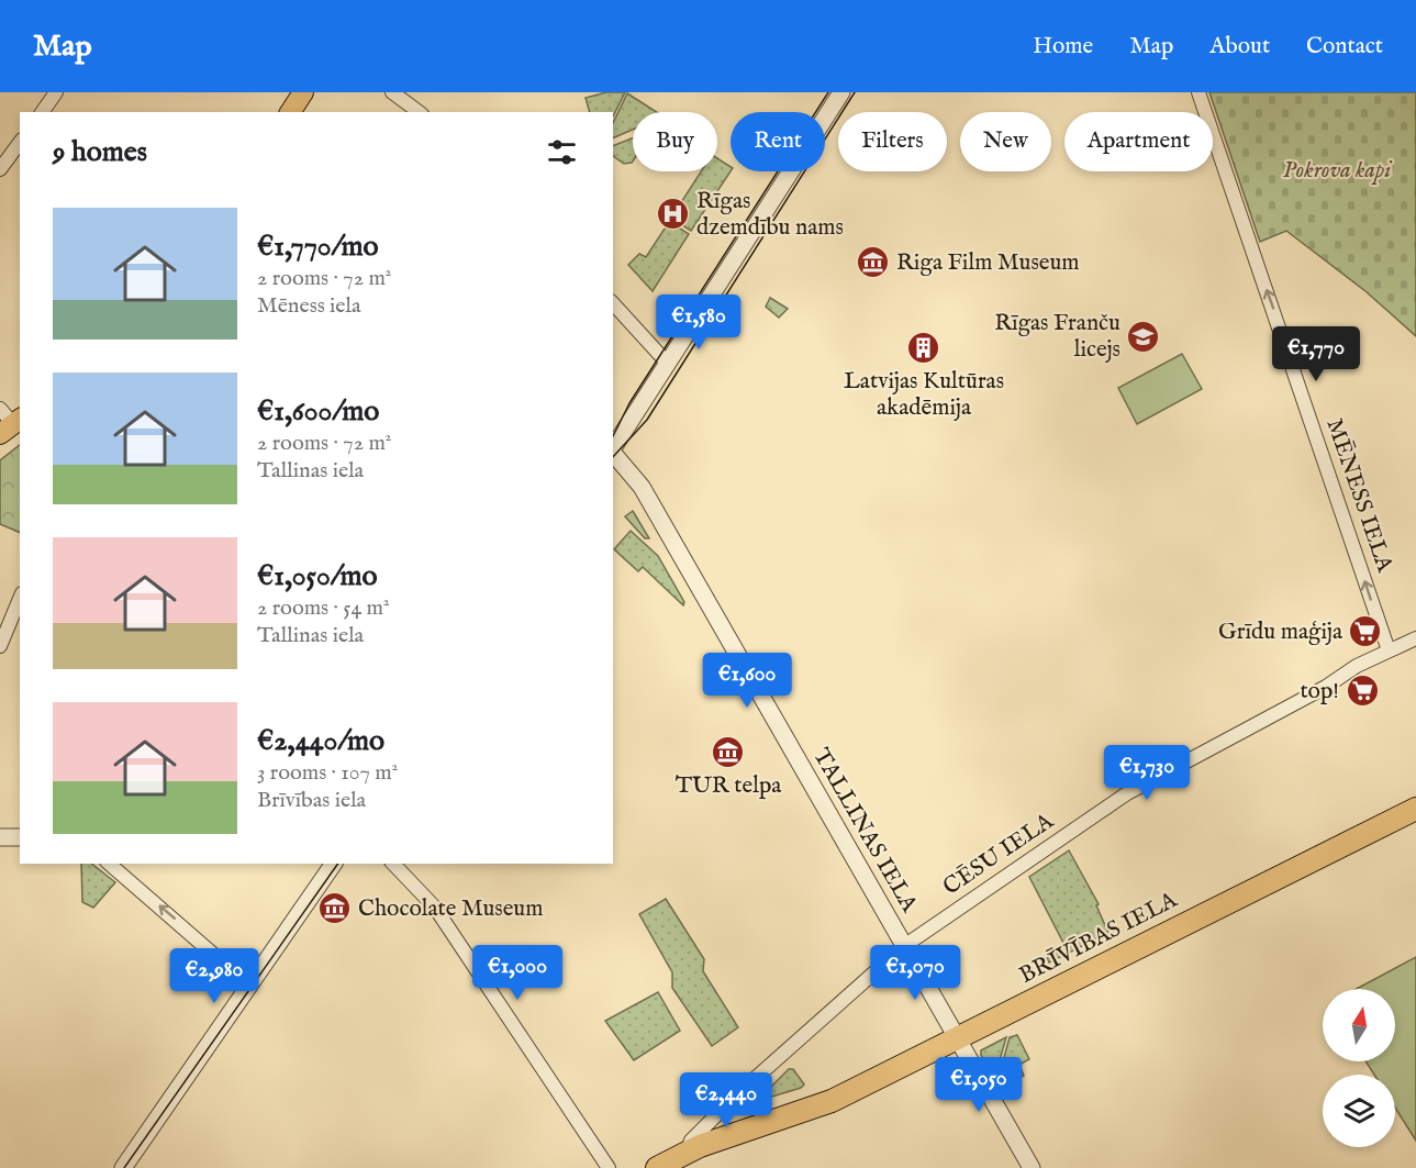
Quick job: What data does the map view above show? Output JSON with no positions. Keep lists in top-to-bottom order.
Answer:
{
  "streets": {
    "highway": ["BRĪVĪBAS IELA"],
    "street": ["MĒNESS IELA", "TALLINAS IELA", "CĒSU IELA"]
  },
  "crossings": [
    ["MĒNESS IELA", "CĒSU IELA"],
    ["TALLINAS IELA", "CĒSU IELA"],
    ["TALLINAS IELA", "BRĪVĪBAS IELA"],
    ["CĒSU IELA", "BRĪVĪBAS IELA"]
  ],
  "one_way": ["MĒNESS IELA"],
  "parks": ["Pokrova kapi"],
  "places": {
    "hospital": ["Rīgas dzemdību nams"],
    "museum": ["Riga Film Museum", "TUR telpa", "Chocolate Museum"],
    "school or university": ["Rīgas Franču licejs"],
    "building": ["Latvijas Kultūras akadēmija"],
    "supermarket": ["Grīdu maģija", "top!"]
  },
  "north": "top",
  "page": {
    "header": "Map",
    "nav": [
      "Home",
      "Map",
      "About",
      "Contact"
    ],
    "chip": [
      "Buy",
      "Rent",
      "Filters",
      "New",
      "Apartment"
    ],
    "heading": "9 homes",
    "list": [
      {
        "name": "€1,770/mo",
        "note": "2 rooms · 72 m² · Mēness iela"
      },
      {
        "name": "€1,600/mo",
        "note": "2 rooms · 72 m² · Tallinas iela"
      },
      {
        "name": "€1,050/mo",
        "note": "2 rooms · 54 m² · Tallinas iela"
      },
      {
        "name": "€2,440/mo",
        "note": "3 rooms · 107 m² · Brīvības iela"
      }
    ],
    "price": [
      "€1,580",
      "€1,770",
      "€1,600",
      "€1,730",
      "€1,000",
      "€1,070",
      "€2,980",
      "€1,050",
      "€2,440"
    ]
  }
}
